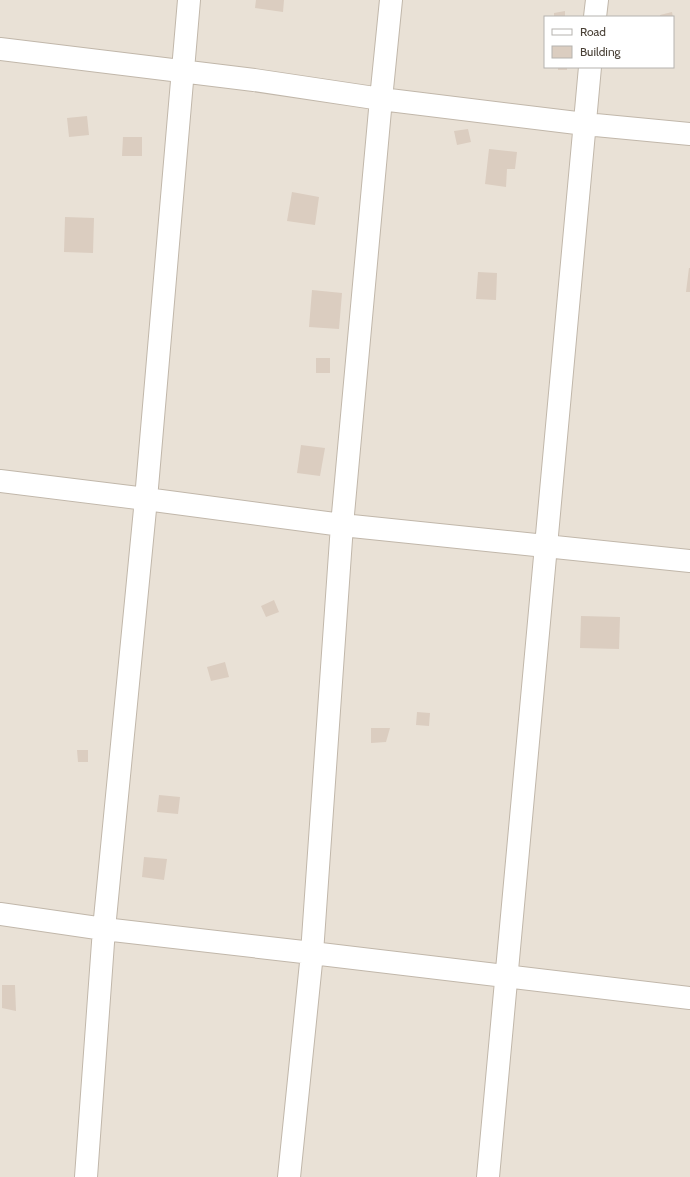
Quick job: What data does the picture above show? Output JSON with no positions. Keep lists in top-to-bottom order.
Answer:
{
  "legend": ["Road", "Building"]
}
